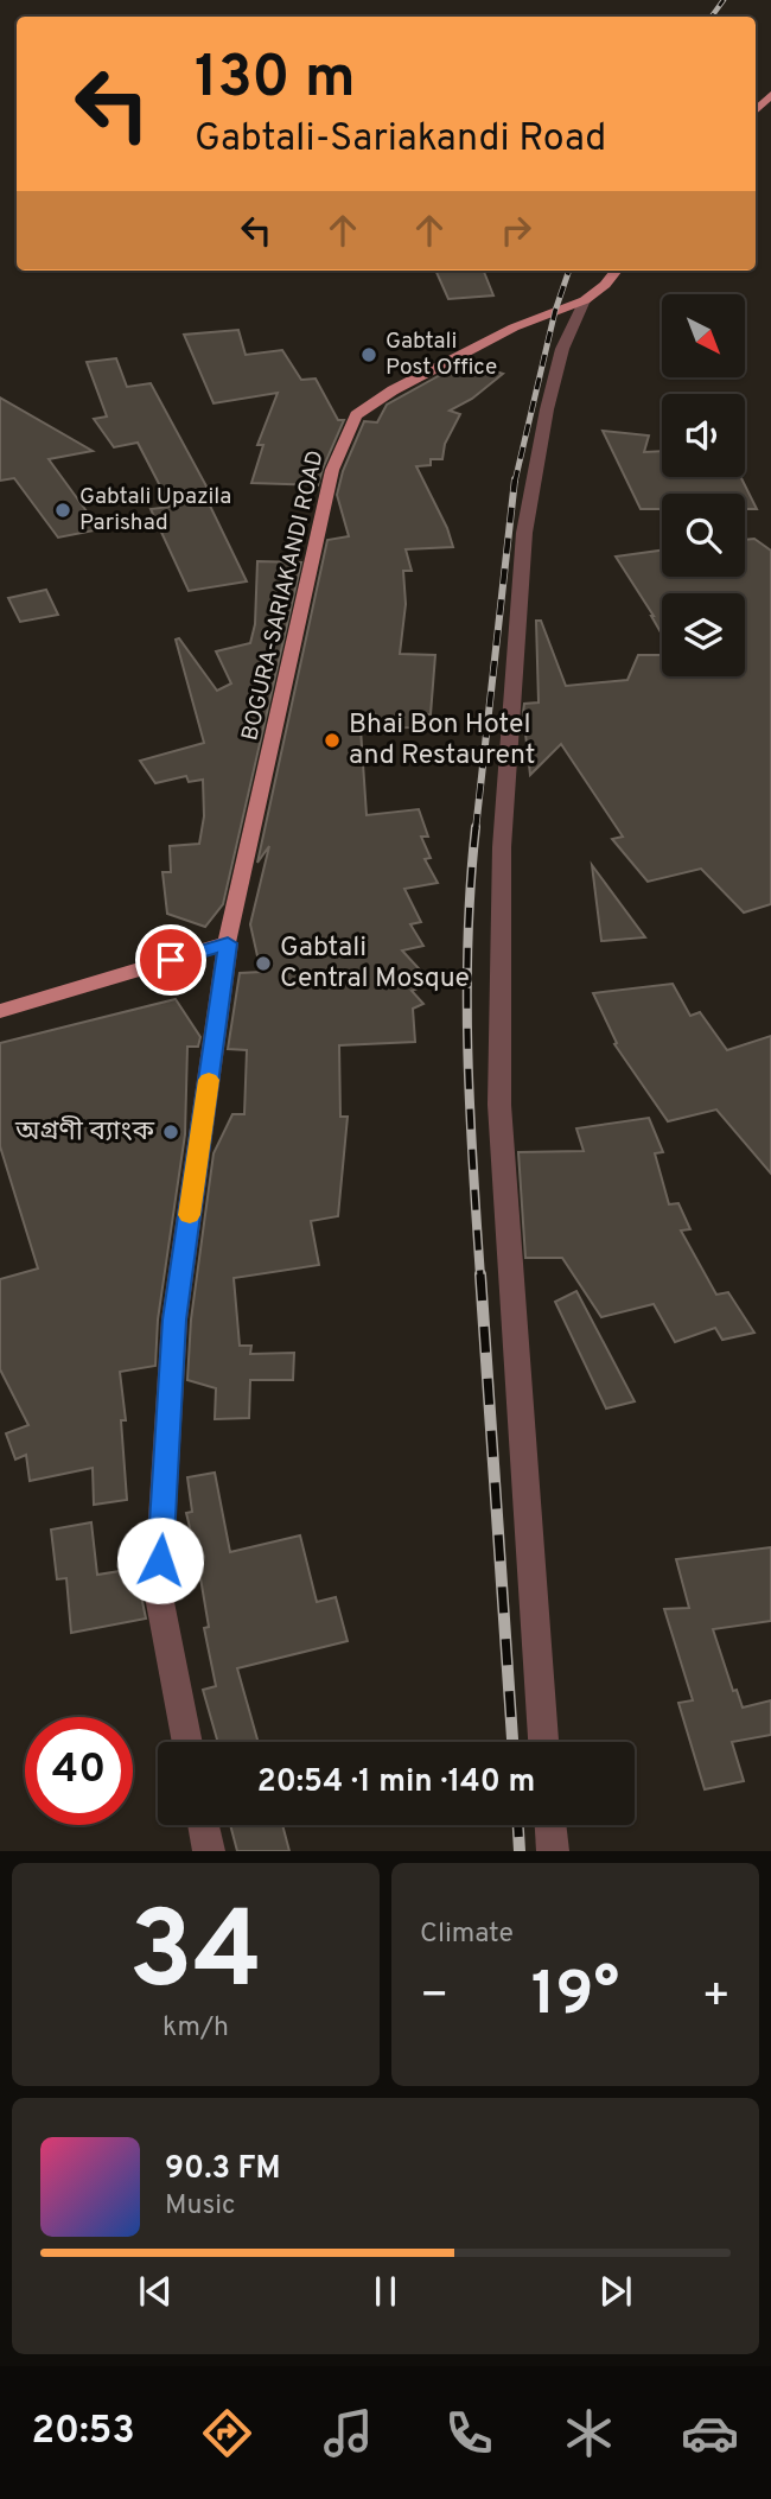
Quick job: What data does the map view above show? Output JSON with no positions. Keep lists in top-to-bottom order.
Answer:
{
  "streets": {
    "main road": ["BOGURA-SARIAKANDI ROAD"]
  },
  "places": [
    "Gabtali Post Office",
    "Gabtali Upazila Parishad",
    "Bhai Bon Hotel and Restaurent",
    "Gabtali Central Mosque",
    "অগ্রণী ব্যাংক"
  ],
  "north": "bottom right",
  "page": {
    "turn": ["130 m", "Gabtali-Sariakandi Road"],
    "limit": "40",
    "trip": "20:54 · 1 min · 140 m",
    "tile": [
      ["34", "km/h"],
      "Climate"
    ],
    "heat": ["−", "19°", "+"],
    "song": ["90.3 FM", "Music"],
    "tabs": "20:53"
  }
}
